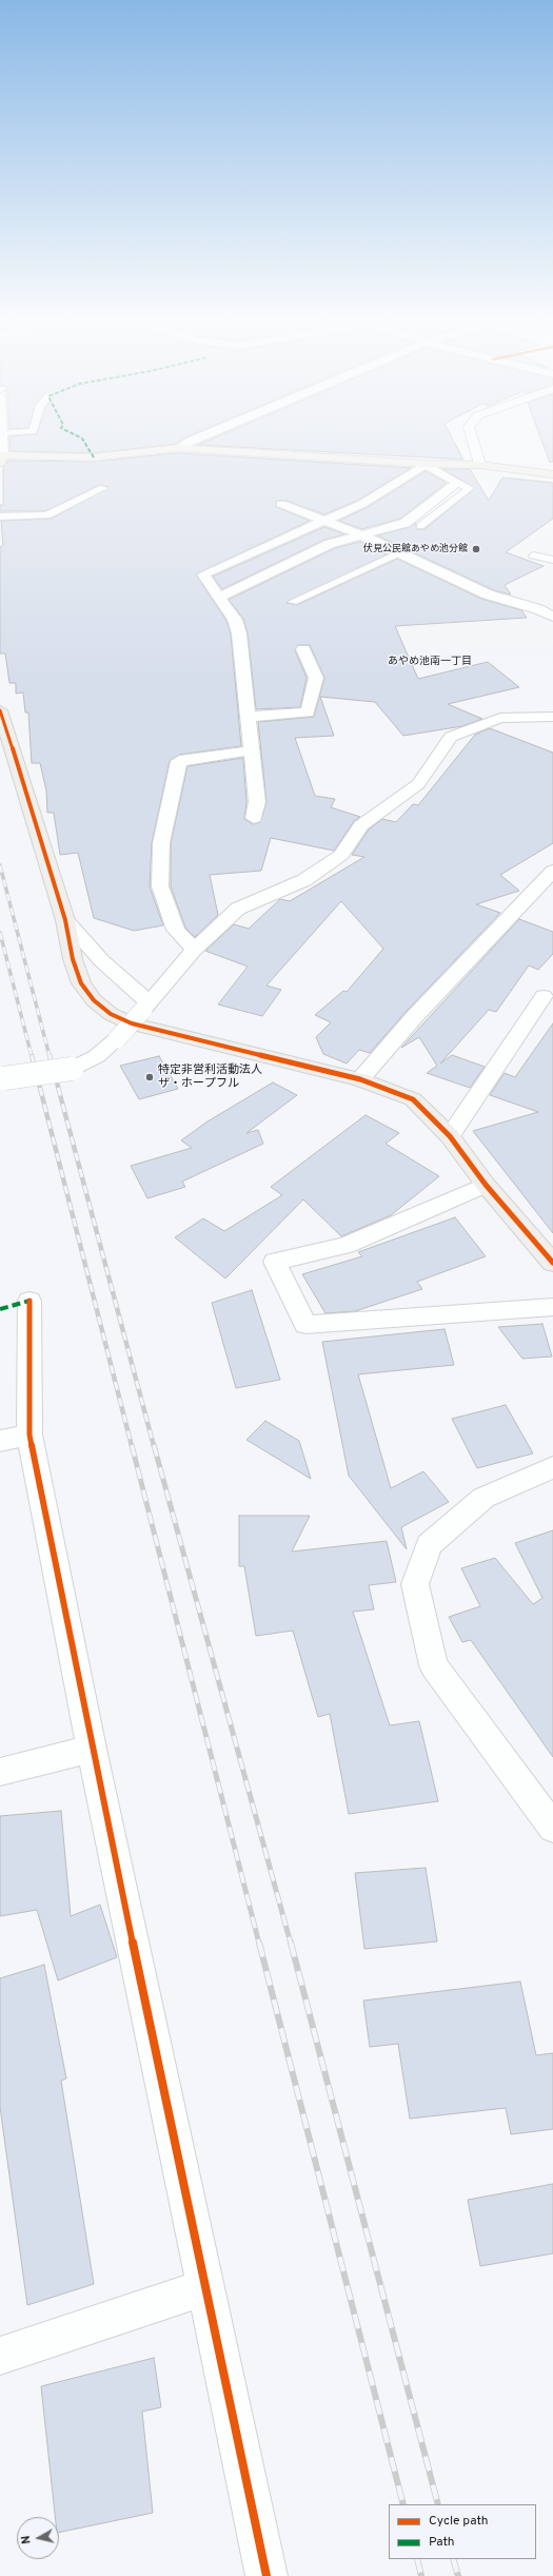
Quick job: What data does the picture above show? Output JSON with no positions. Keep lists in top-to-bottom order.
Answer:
{
  "districts": ["あやめ池南一丁目"],
  "places": ["伏見公民館あやめ池分館", "特定非営利活動法人 ザ・ホープフル"],
  "legend": ["Cycle path", "Path"],
  "north": "left"
}
